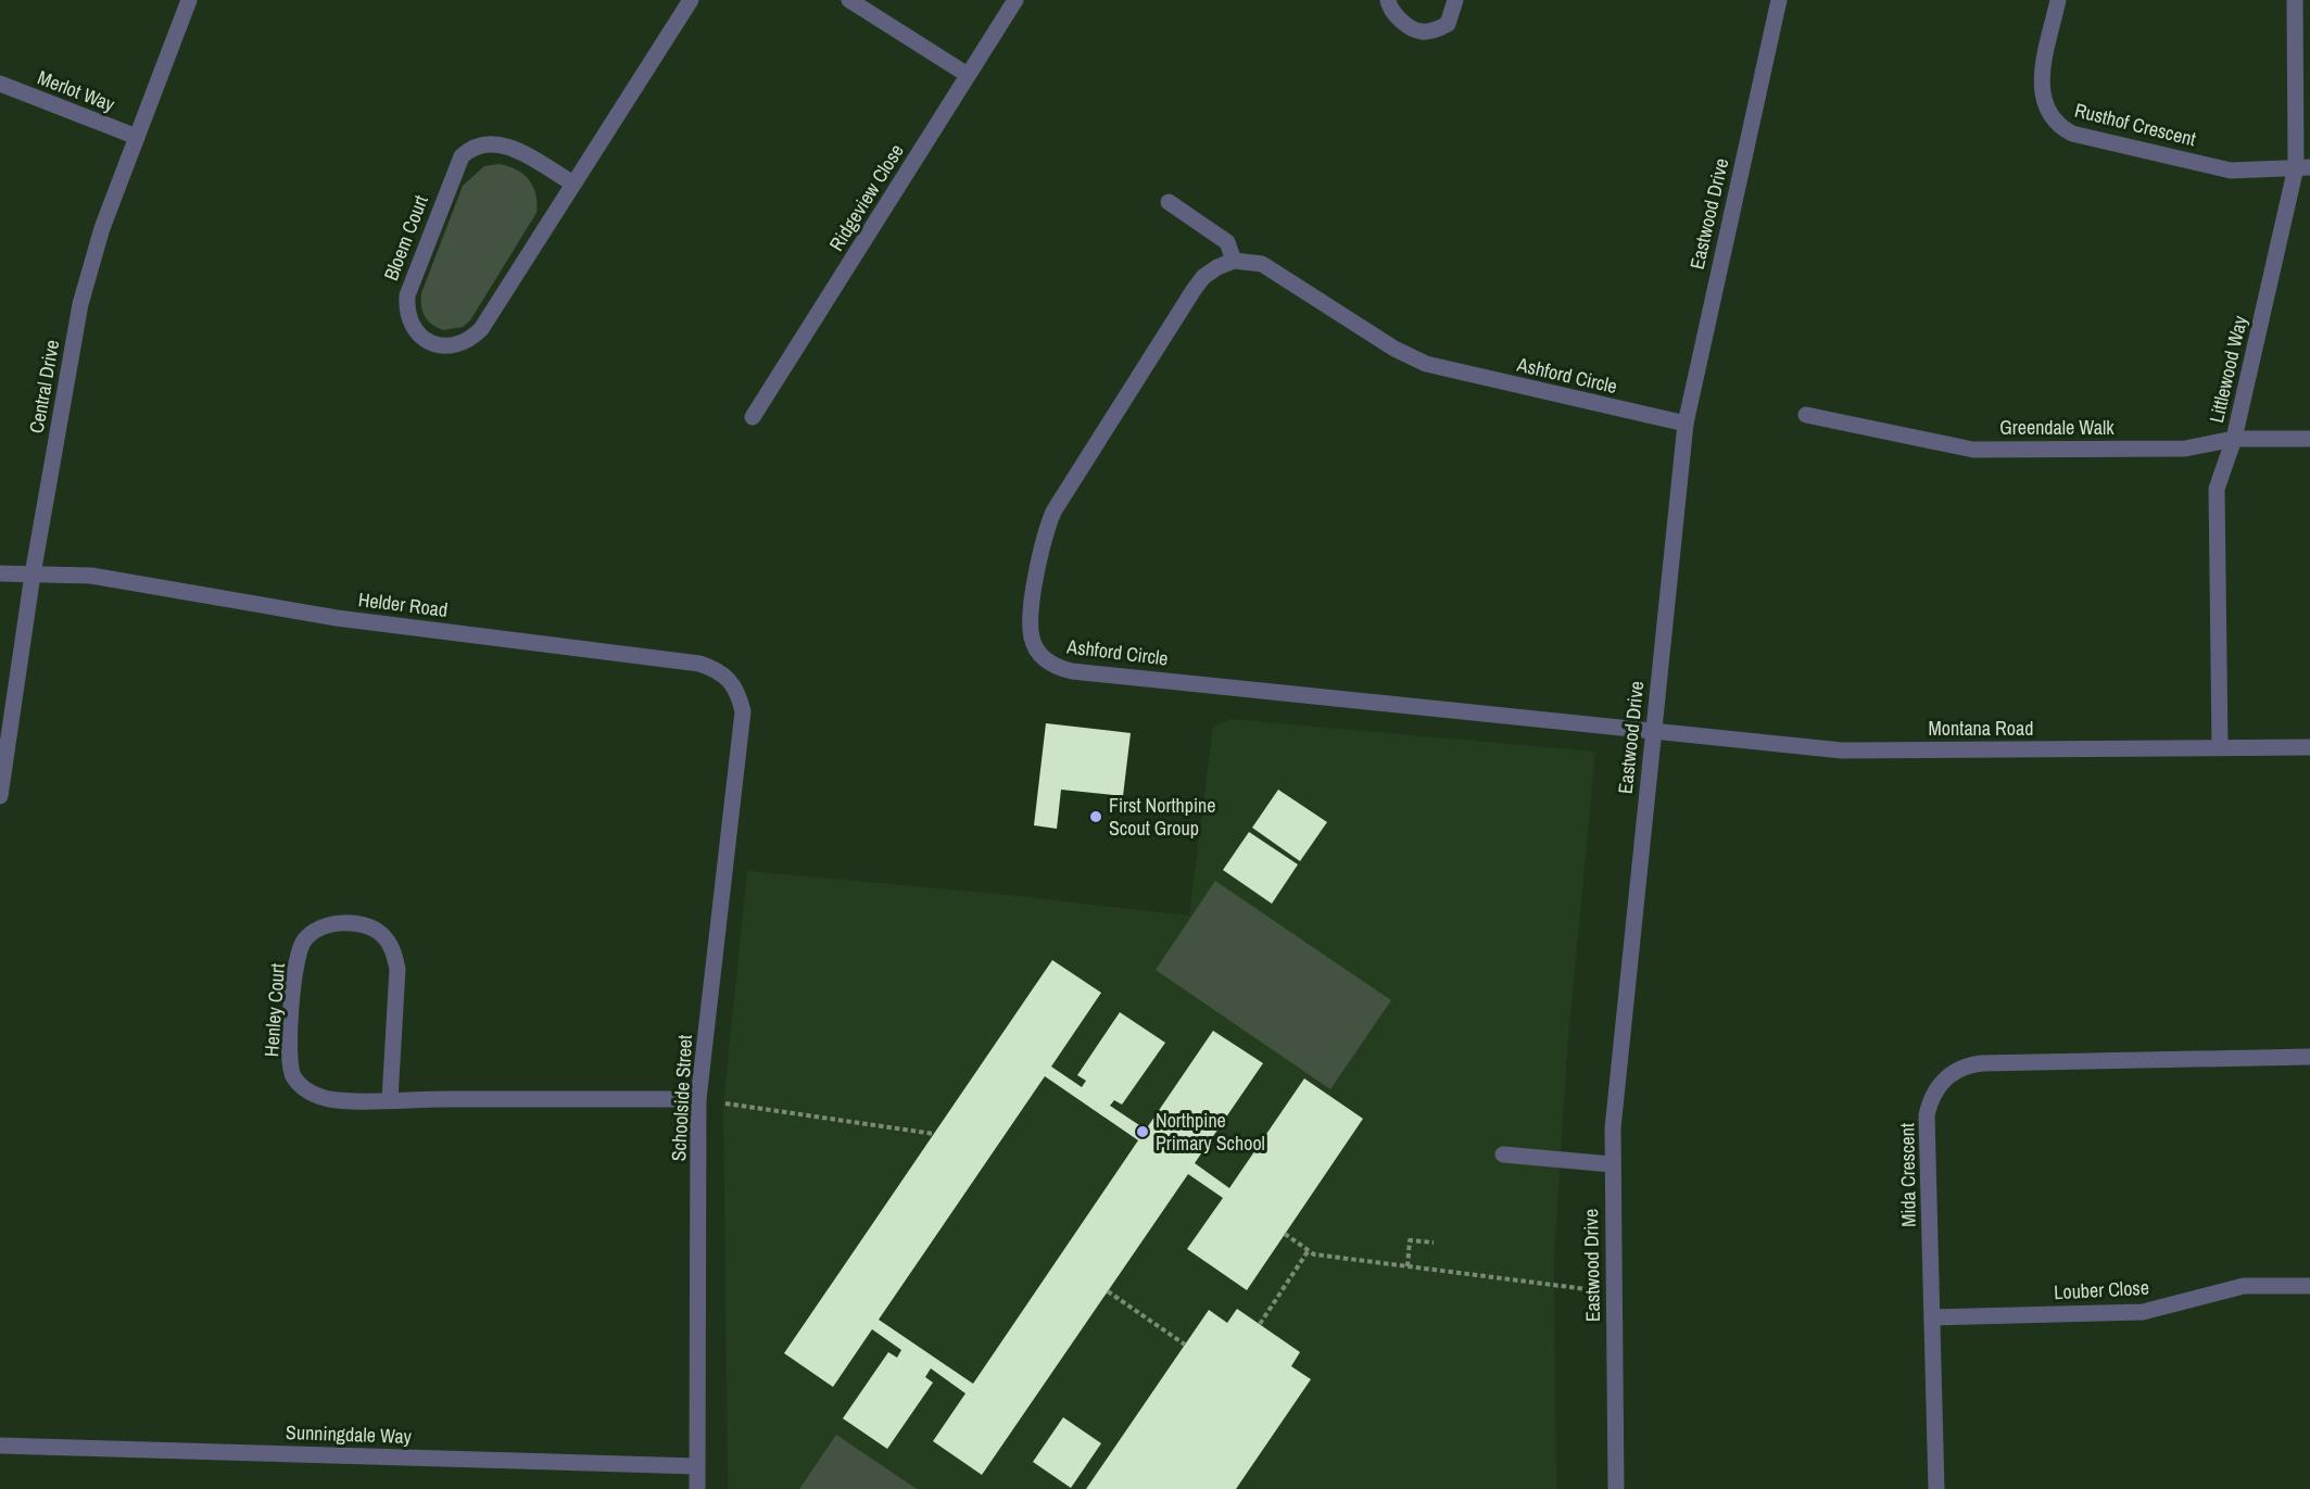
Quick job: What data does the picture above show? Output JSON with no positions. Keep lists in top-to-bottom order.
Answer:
{
  "streets": {
    "street": [
      "Merlot Way",
      "Rusthof Crescent",
      "Ridgeview Close",
      "Eastwood Drive",
      "Bloem Court",
      "Littlewood Way",
      "Ashford Circle",
      "Central Drive",
      "Greendale Walk",
      "Helder Road",
      "Montana Road",
      "Henley Court",
      "Schoolside Street",
      "Mida Crescent",
      "Louber Close",
      "Sunningdale Way"
    ]
  },
  "crossings": [
    ["Merlot Way", "Central Drive"],
    ["Rusthof Crescent", "Littlewood Way"],
    ["Eastwood Drive", "Ashford Circle"],
    ["Eastwood Drive", "Montana Road"],
    ["Littlewood Way", "Greendale Walk"],
    ["Littlewood Way", "Montana Road"],
    ["Ashford Circle", "Montana Road"],
    ["Central Drive", "Helder Road"],
    ["Helder Road", "Schoolside Street"],
    ["Henley Court", "Schoolside Street"],
    ["Schoolside Street", "Sunningdale Way"],
    ["Mida Crescent", "Louber Close"]
  ],
  "places": ["First Northpine Scout Group", "Northpine Primary School"]
}
